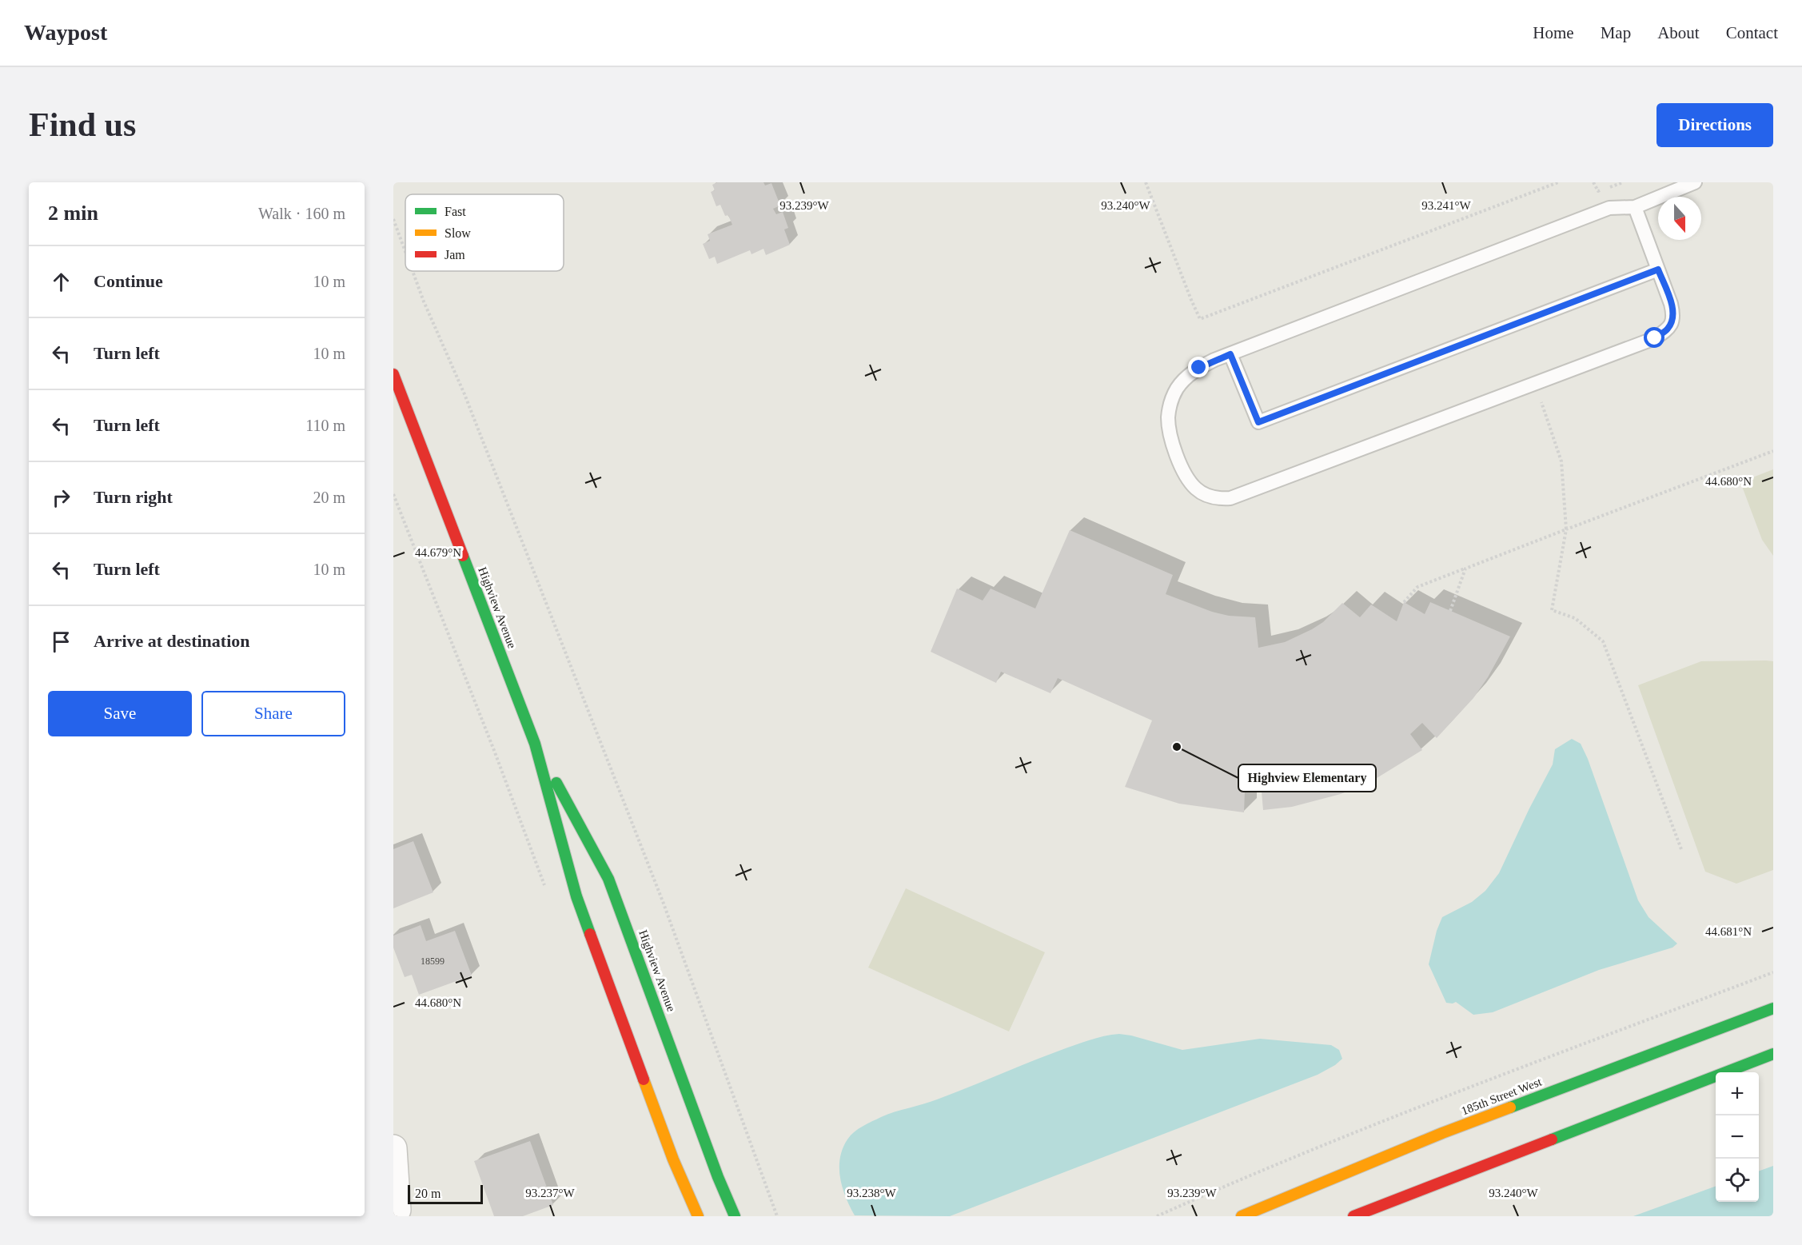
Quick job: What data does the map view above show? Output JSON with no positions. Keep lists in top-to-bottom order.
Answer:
{
  "streets": {
    "street": ["Highview Avenue", "185th Street West"]
  },
  "places": ["Highview Elementary"],
  "house_numbers": ["18599"],
  "legend": ["Fast", "Slow", "Jam"],
  "scale_bar": "20 m",
  "north": "bottom",
  "page": {
    "header": "Waypost",
    "nav": [
      "Home",
      "Map",
      "About",
      "Contact"
    ],
    "buttons": [
      "Directions",
      ["Save", "Share"]
    ],
    "title": "Find us",
    "heading": ["2 min", "Walk · 160 m"],
    "list": [
      ["Continue", "10 m"],
      ["Turn left", "10 m"],
      ["Turn left", "110 m"],
      ["Turn right", "20 m"],
      ["Turn left", "10 m"],
      "Arrive at destination"
    ],
    "map_buttons": ["+", "−"],
    "scale": "20 m"
  },
  "coordinates": [
    "93.239°W",
    "93.240°W",
    "93.241°W",
    "44.680°N",
    "44.679°N",
    "44.681°N",
    "93.237°W",
    "93.238°W"
  ]
}
